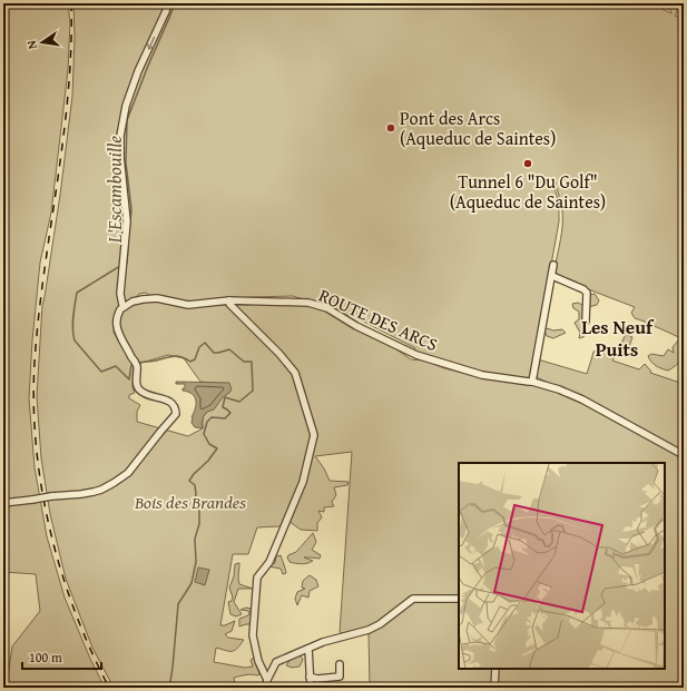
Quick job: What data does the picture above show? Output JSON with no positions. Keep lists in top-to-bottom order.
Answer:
{
  "streets": {
    "street": ["ROUTE DES ARCS"]
  },
  "districts": ["Les Neuf Puits"],
  "water": ["L'Escambouille"],
  "parks": ["Bois des Brandes"],
  "places": ["Pont des Arcs (Aqueduc de Saintes)", "Tunnel 6 \"Du Golf\" (Aqueduc de Saintes)"],
  "scale_bar": "100 m",
  "north": "left"
}
